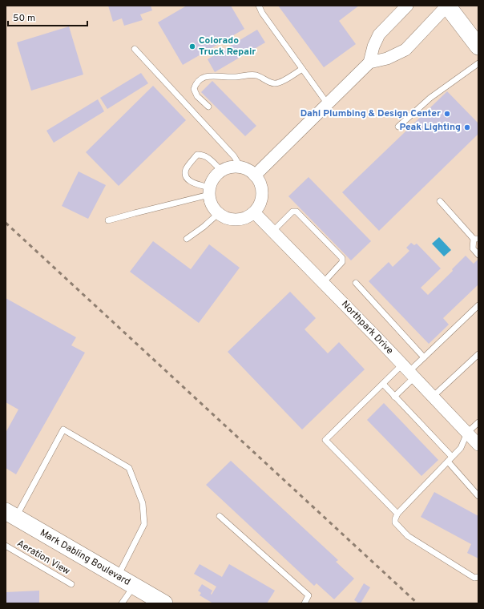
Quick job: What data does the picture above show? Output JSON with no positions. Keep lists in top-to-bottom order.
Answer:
{
  "streets": {
    "street": ["Northpark Drive", "Mark Dabling Boulevard"],
    "lane": ["Aeration View"]
  },
  "places": ["Colorado Truck Repair", "Dahl Plumbing & Design Center", "Peak Lighting"],
  "scale_bar": "50 m"
}
